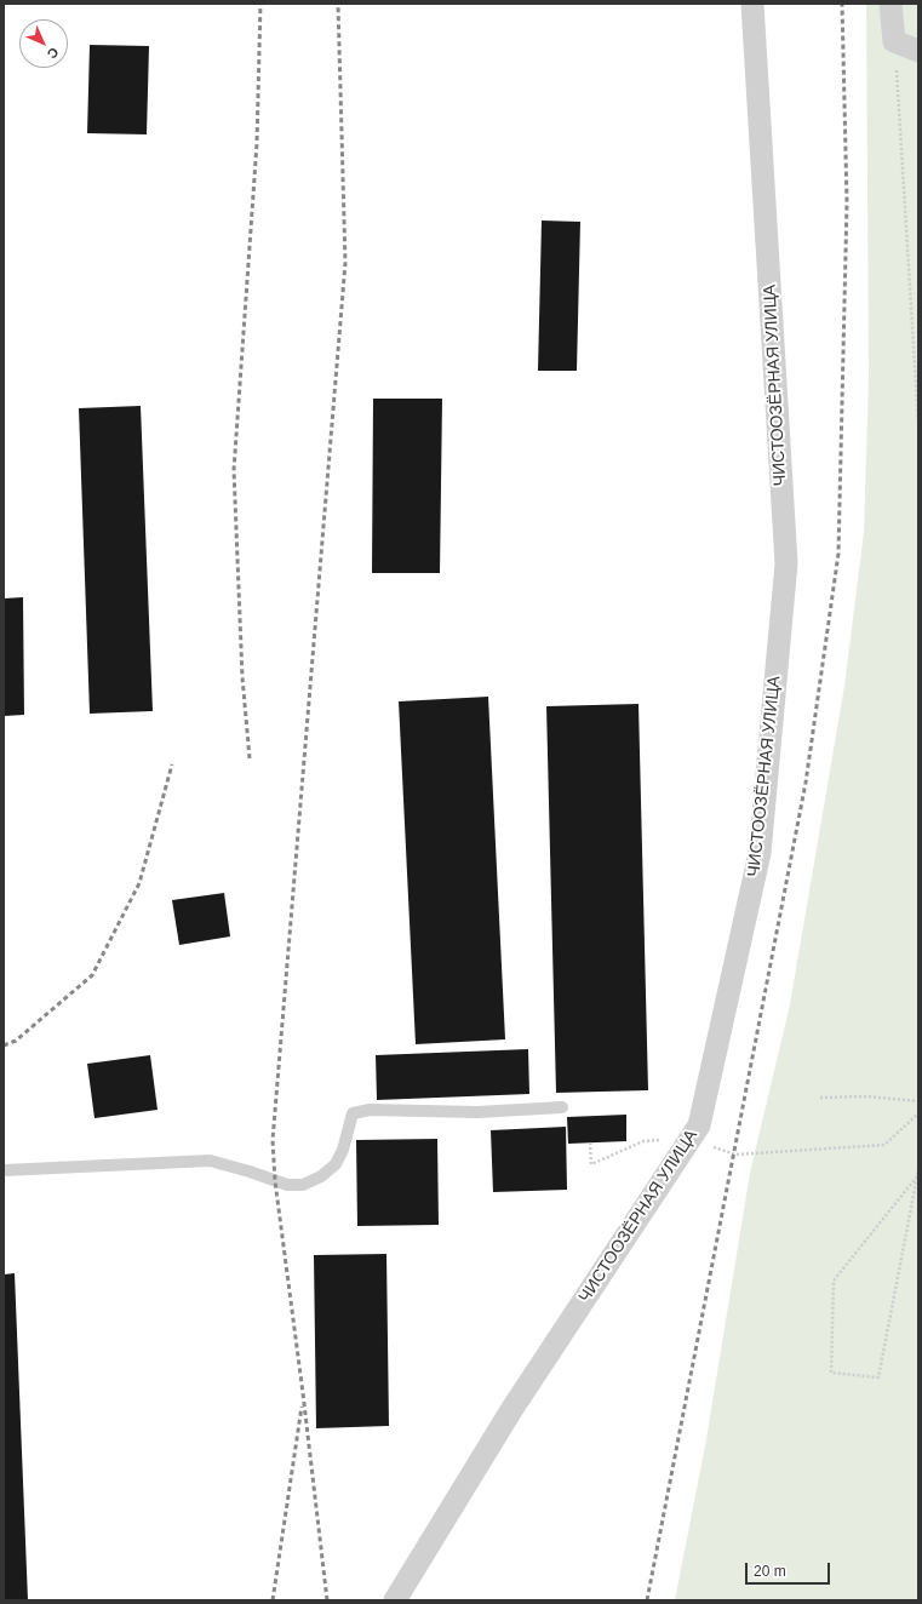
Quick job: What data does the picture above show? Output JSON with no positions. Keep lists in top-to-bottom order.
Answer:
{
  "streets": {
    "street": ["ЧИСТООЗЁРНАЯ УЛИЦА"]
  },
  "scale_bar": "20 m",
  "north": "bottom right"
}
